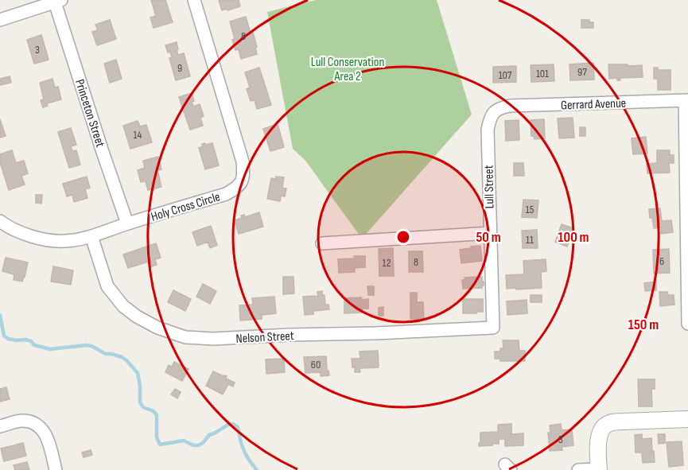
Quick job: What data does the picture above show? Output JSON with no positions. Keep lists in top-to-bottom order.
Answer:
{
  "streets": {
    "street": [
      "Gerrard Avenue",
      "Princeton Street",
      "Lull Street",
      "Holy Cross Circle",
      "Nelson Street"
    ]
  },
  "crossings": [
    ["Gerrard Avenue", "Lull Street"],
    ["Princeton Street", "Holy Cross Circle"],
    ["Lull Street", "Nelson Street"],
    ["Holy Cross Circle", "Nelson Street"]
  ],
  "parks": ["Lull Conservation Area 2"],
  "house_numbers": [
    "8",
    "3",
    "9",
    "97",
    "101",
    "107",
    "14",
    "15",
    "11",
    "6",
    "8",
    "12",
    "60",
    "3"
  ],
  "rings": ["50 m", "100 m", "150 m"]
}
